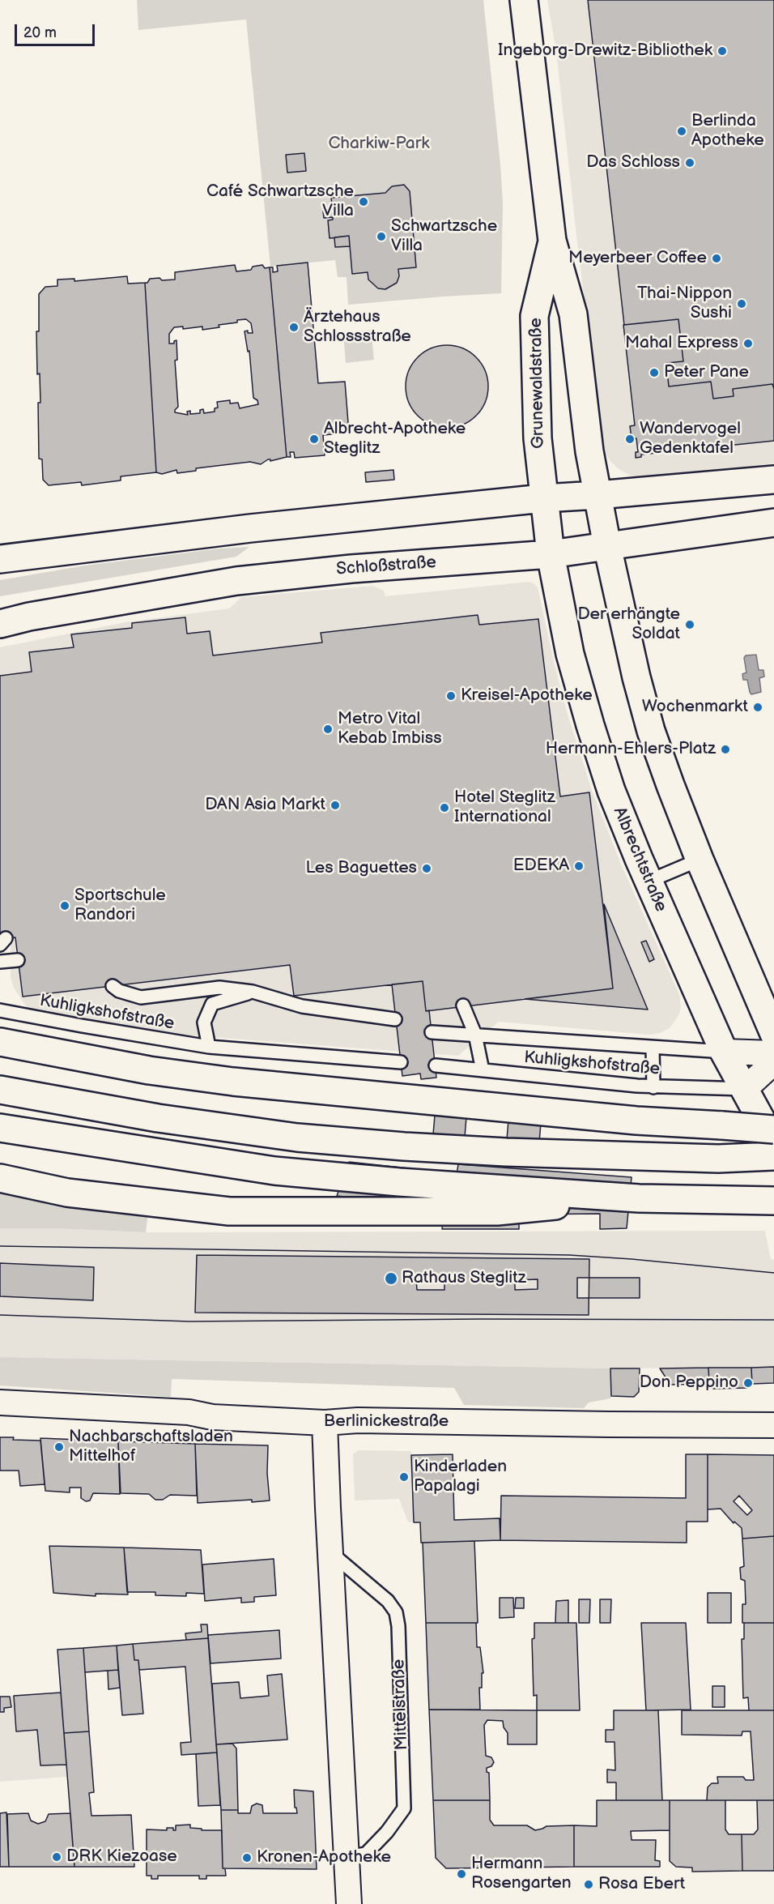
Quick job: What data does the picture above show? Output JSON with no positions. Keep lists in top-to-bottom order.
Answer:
{
  "streets": {
    "main road": ["Grunewaldstraße", "Schloßstraße", "Albrechtstraße"],
    "street": ["Berlinickestraße"],
    "lane": ["Kuhligkshofstraße", "Mittelstraße"]
  },
  "crossings": [
    ["Grunewaldstraße", "Schloßstraße"],
    ["Grunewaldstraße", "Albrechtstraße"],
    ["Schloßstraße", "Albrechtstraße"],
    ["Albrechtstraße", "Kuhligkshofstraße"]
  ],
  "parks": ["Charkiw-Park"],
  "places": [
    "Ingeborg-Drewitz-Bibliothek",
    "Berlinda Apotheke",
    "Das Schloss",
    "Café Schwartzsche Villa",
    "Schwartzsche Villa",
    "Meyerbeer Coffee",
    "Thai-Nippon Sushi",
    "Ärztehaus Schlossstraße",
    "Mahal Express",
    "Peter Pane",
    "Albrecht-Apotheke Steglitz",
    "Wandervogel Gedenktafel",
    "Der erhängte Soldat",
    "Kreisel-Apotheke",
    "Wochenmarkt",
    "Metro Vital Kebab Imbiss",
    "Hermann-Ehlers-Platz",
    "DAN Asia Markt",
    "Hotel Steglitz International",
    "EDEKA",
    "Les Baguettes",
    "Sportschule Randori",
    "Rathaus Steglitz",
    "Don Peppino",
    "Nachbarschaftsladen Mittelhof",
    "Kinderladen Papalagi",
    "DRK Kiezoase",
    "Kronen-Apotheke",
    "Hermann Rosengarten",
    "Rosa Ebert"
  ],
  "scale_bar": "20 m"
}
